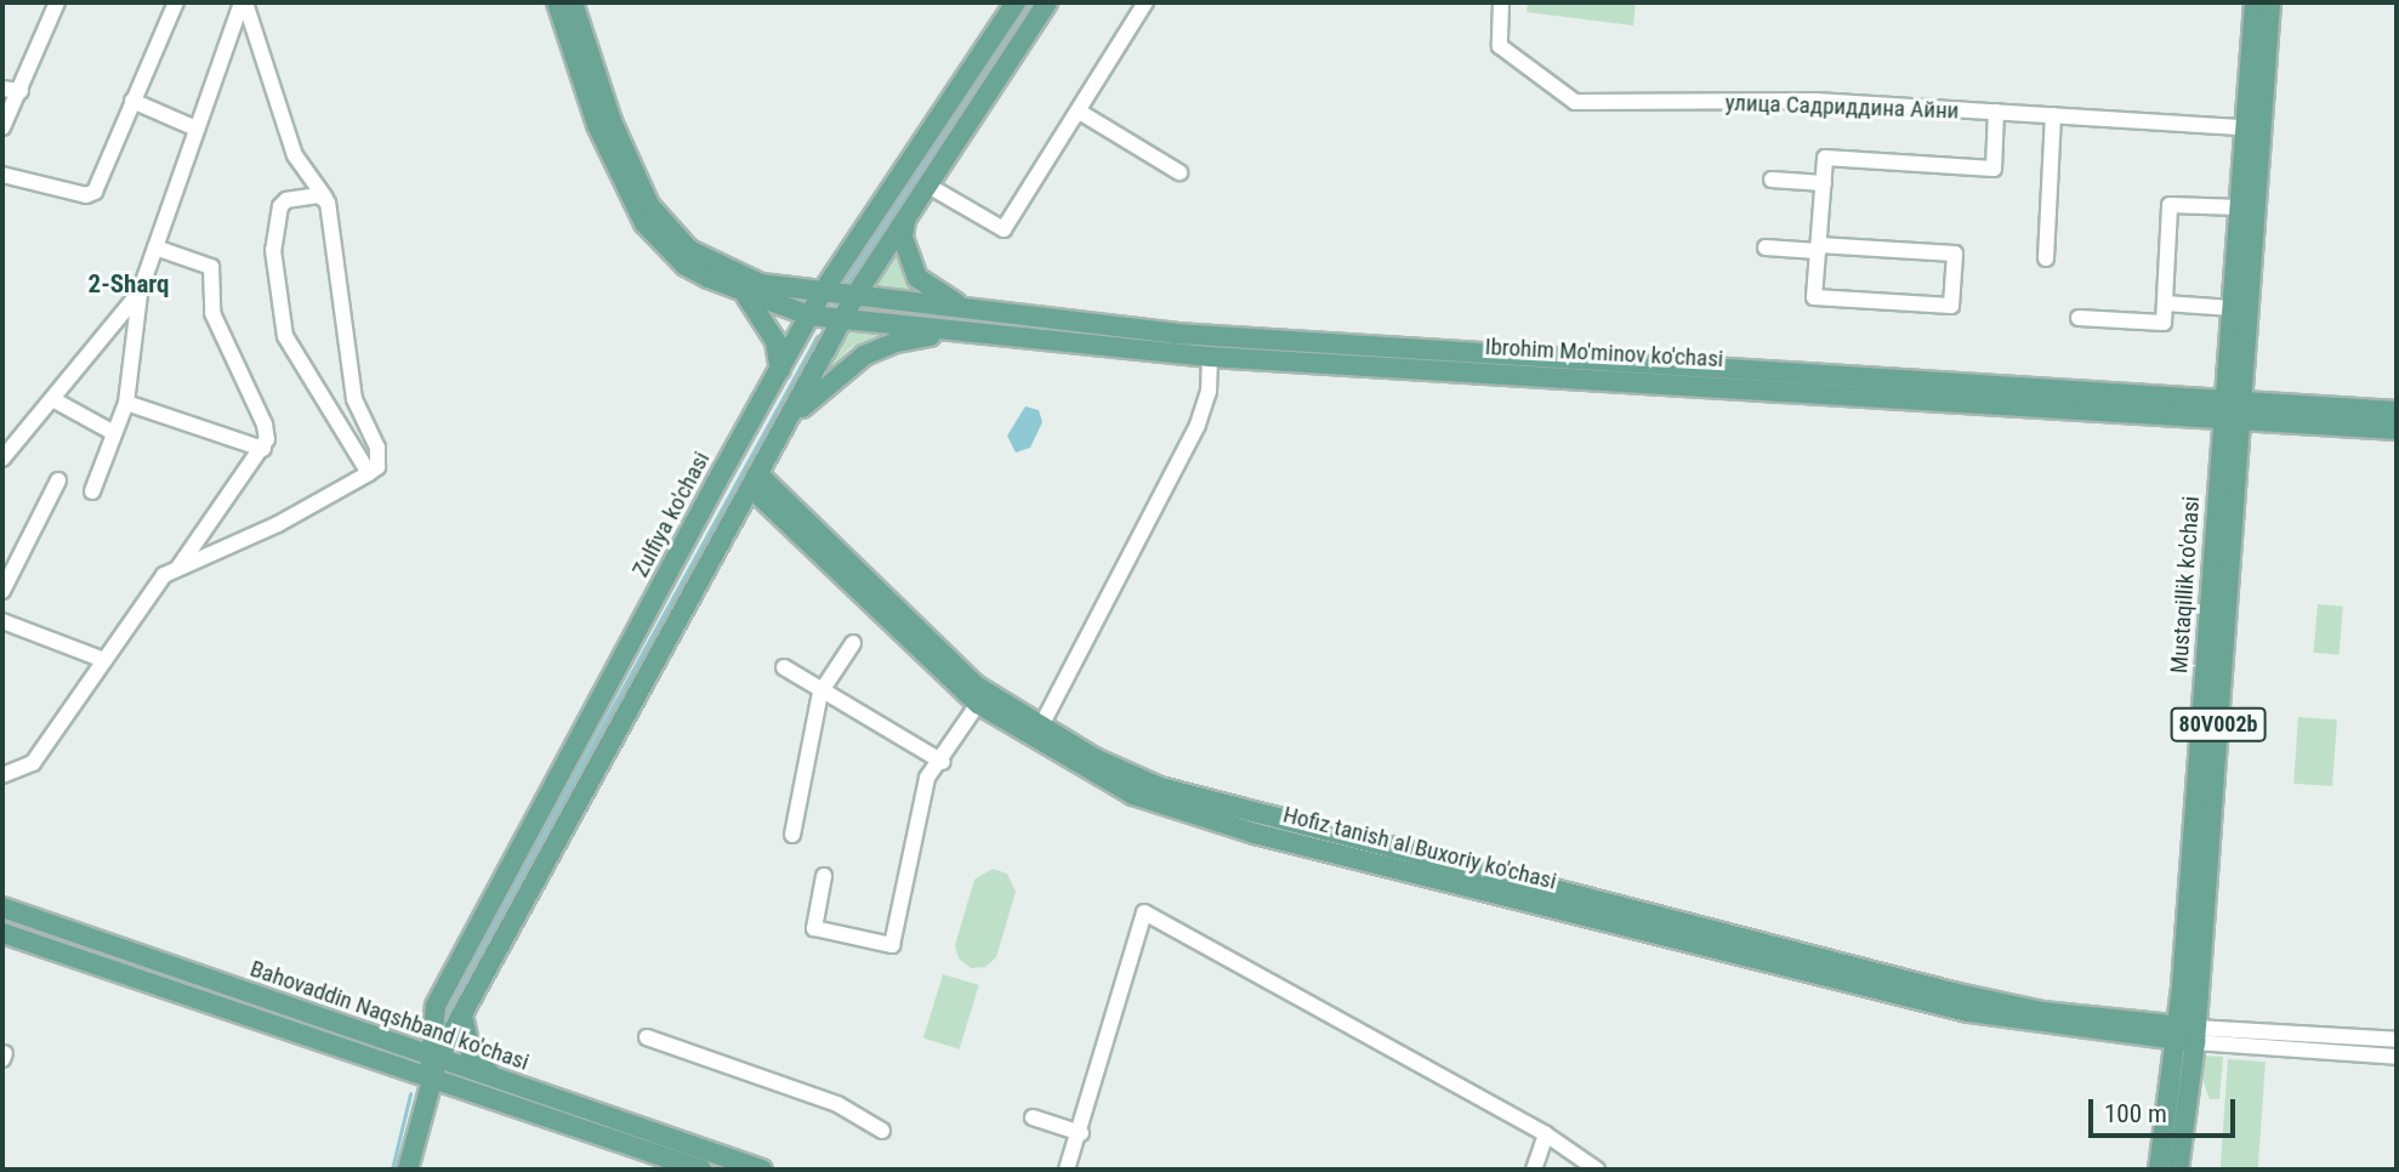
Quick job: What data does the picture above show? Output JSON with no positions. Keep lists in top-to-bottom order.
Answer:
{
  "streets": {
    "main road": [
      "Ibrohim Mo'minov ko'chasi",
      "Zulfiya ko'chasi",
      "Mustaqillik ko'chasi",
      "80V002b",
      "Hofiz tanish al Buxoriy ko'chasi",
      "Bahovaddin Naqshband ko'chasi"
    ],
    "street": ["улица Садриддина Айни"]
  },
  "crossings": [
    ["улица Садриддина Айни", "Mustaqillik ko'chasi"],
    ["Ibrohim Mo'minov ko'chasi", "Zulfiya ko'chasi"],
    ["Ibrohim Mo'minov ko'chasi", "Mustaqillik ko'chasi"],
    ["Zulfiya ko'chasi", "Bahovaddin Naqshband ko'chasi"],
    ["Mustaqillik ko'chasi", "Hofiz tanish al Buxoriy ko'chasi"]
  ],
  "districts": ["2-Sharq"],
  "scale_bar": "100 m"
}
